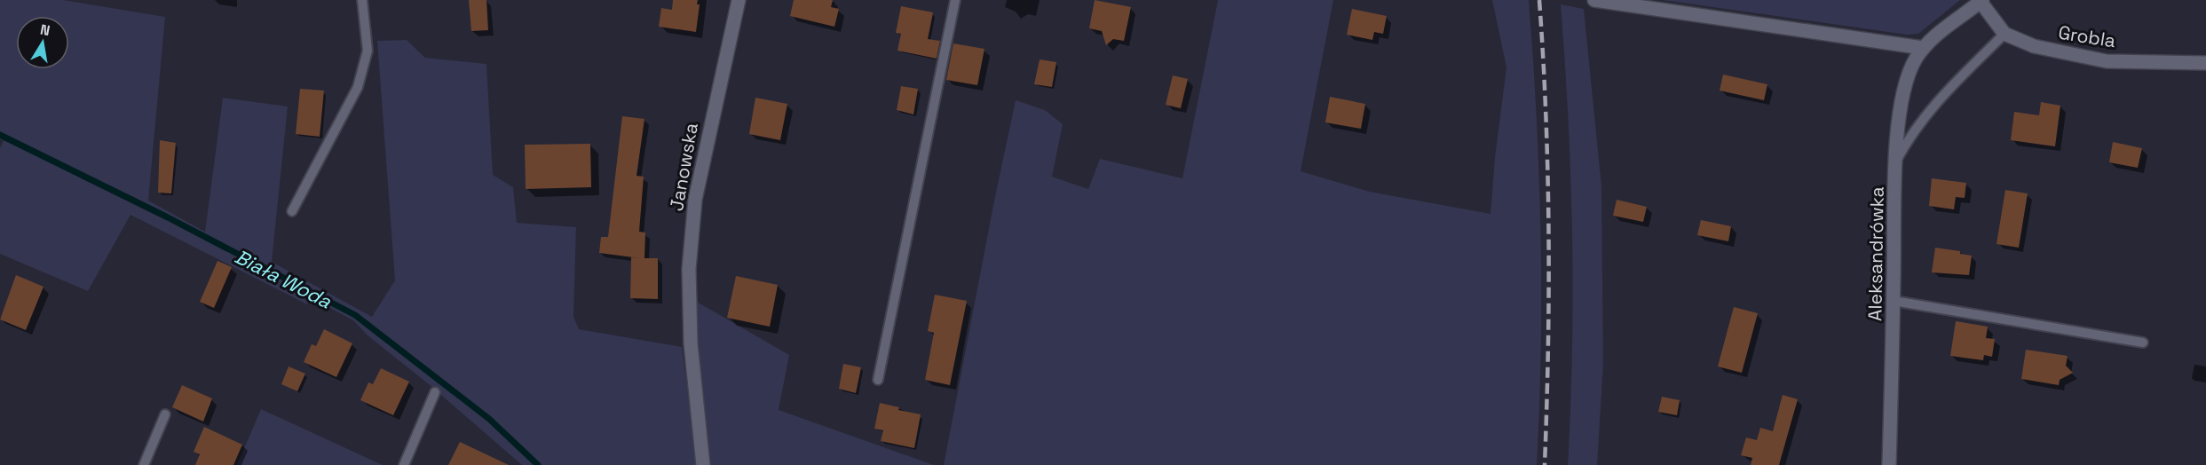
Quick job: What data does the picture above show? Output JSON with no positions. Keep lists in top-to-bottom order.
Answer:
{
  "streets": {
    "street": ["Grobla", "Janowska", "Aleksandrówka"]
  },
  "water": ["Biała Woda"],
  "north": "top"
}
